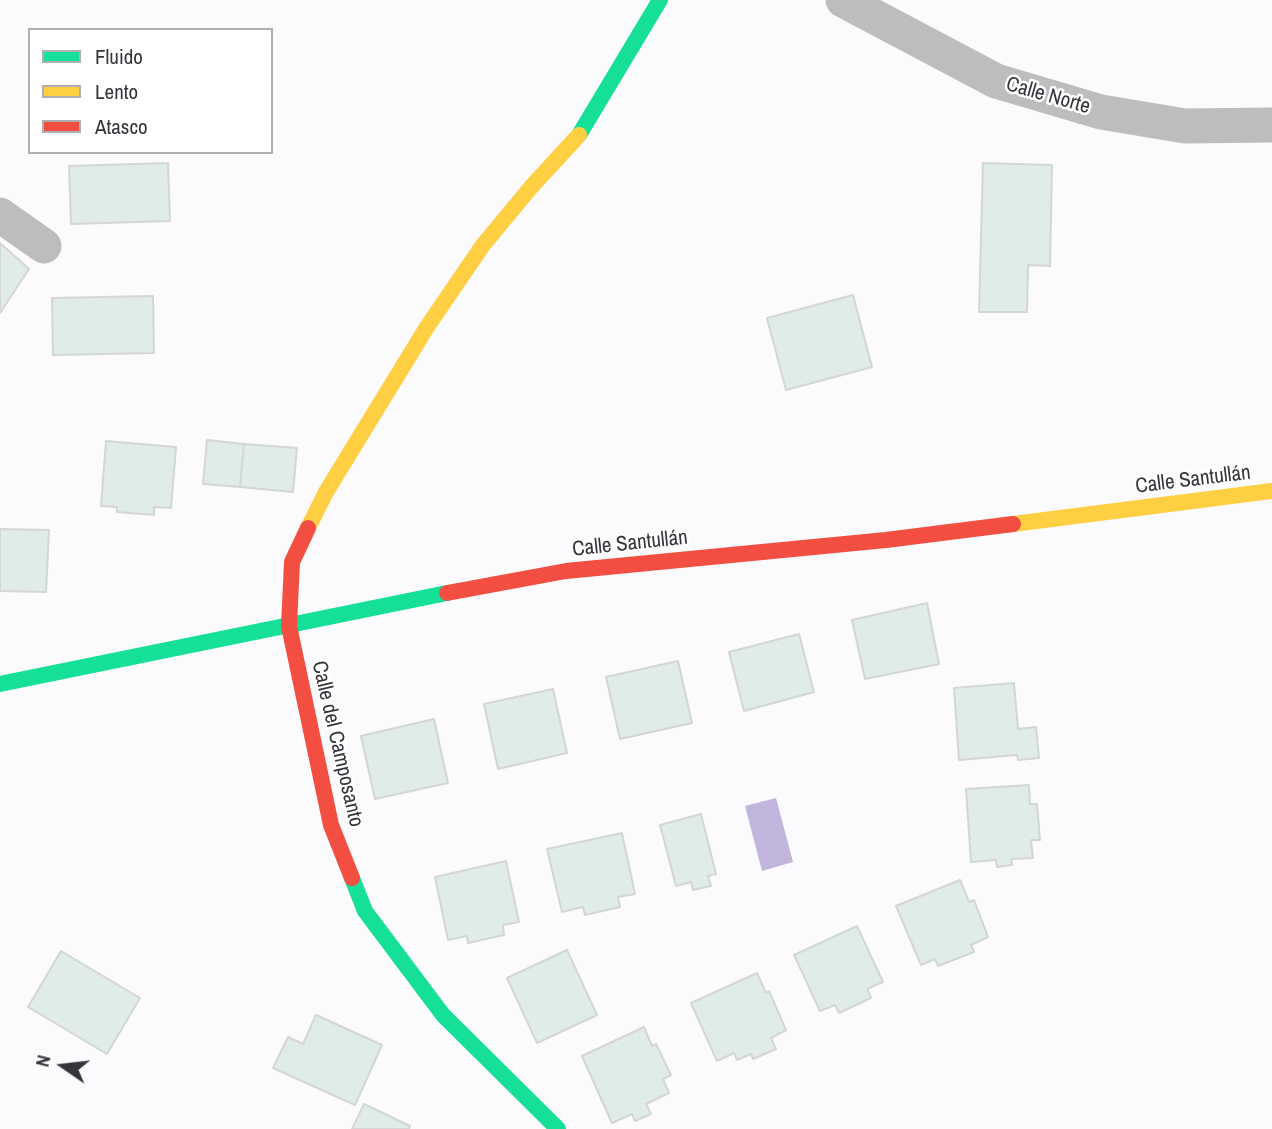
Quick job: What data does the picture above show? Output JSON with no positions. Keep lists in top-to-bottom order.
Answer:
{
  "streets": {
    "street": ["Calle Norte", "Calle Santullán", "Calle del Camposanto"]
  },
  "crossings": [
    ["Calle Santullán", "Calle del Camposanto"]
  ],
  "legend": ["Fluido", "Lento", "Atasco"],
  "north": "left"
}
